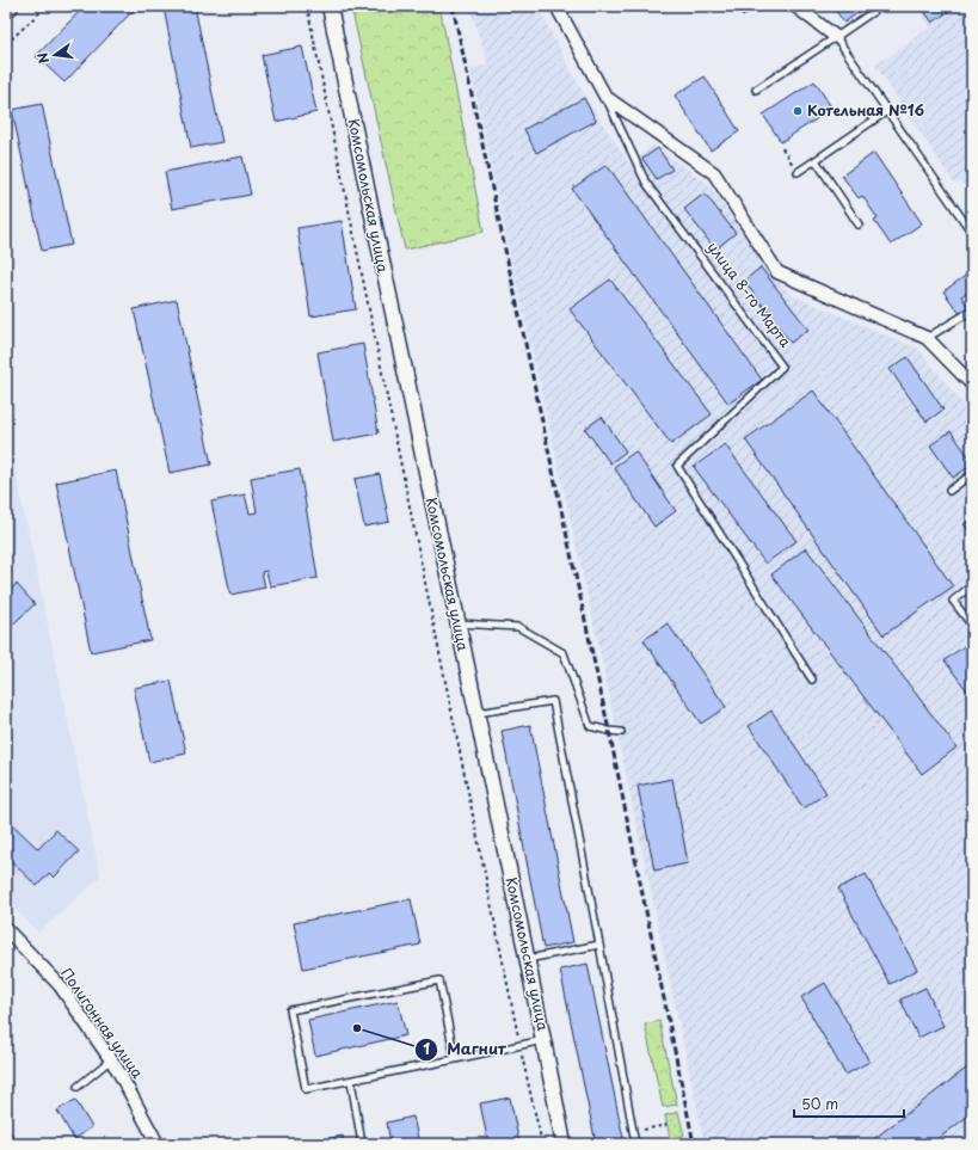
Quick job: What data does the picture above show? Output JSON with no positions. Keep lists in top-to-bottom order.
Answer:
{
  "streets": {
    "street": ["Комсомольская улица", "улица 8-го Марта", "Полигонная улица"]
  },
  "places": ["Котельная №16", "Магнит"],
  "scale_bar": "50 m",
  "north": "left"
}
